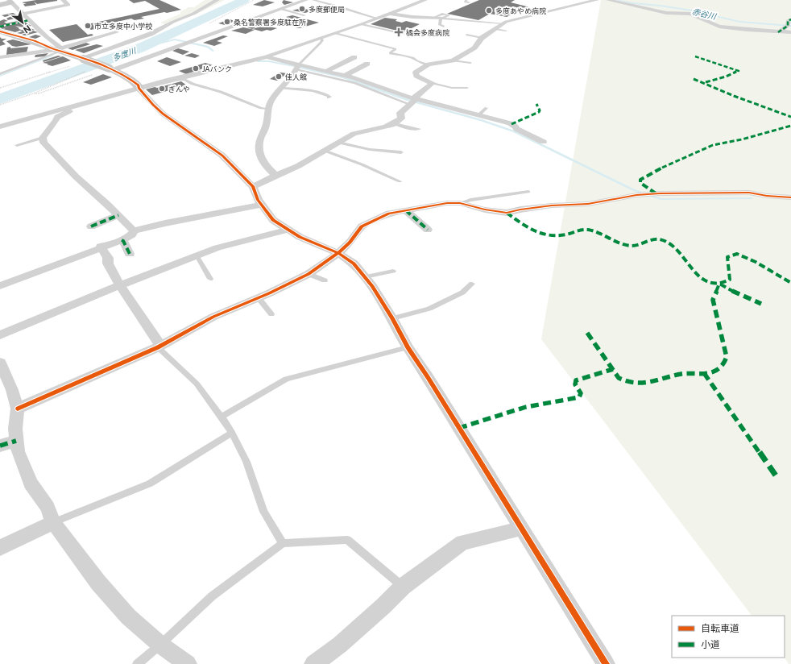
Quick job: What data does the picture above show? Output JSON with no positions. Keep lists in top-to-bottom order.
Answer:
{
  "water": ["赤谷川", "多度川"],
  "places": {
    "other": [
      "多度郵便局",
      "多度あやめ病院",
      "桑名警察署多度駐在所",
      "市立多度中小学校",
      "JAバンク",
      "佳人館",
      "ぎんや"
    ],
    "health": ["橘会多度病院"]
  },
  "legend": ["自転車道", "小道"],
  "north": "bottom right"
}
